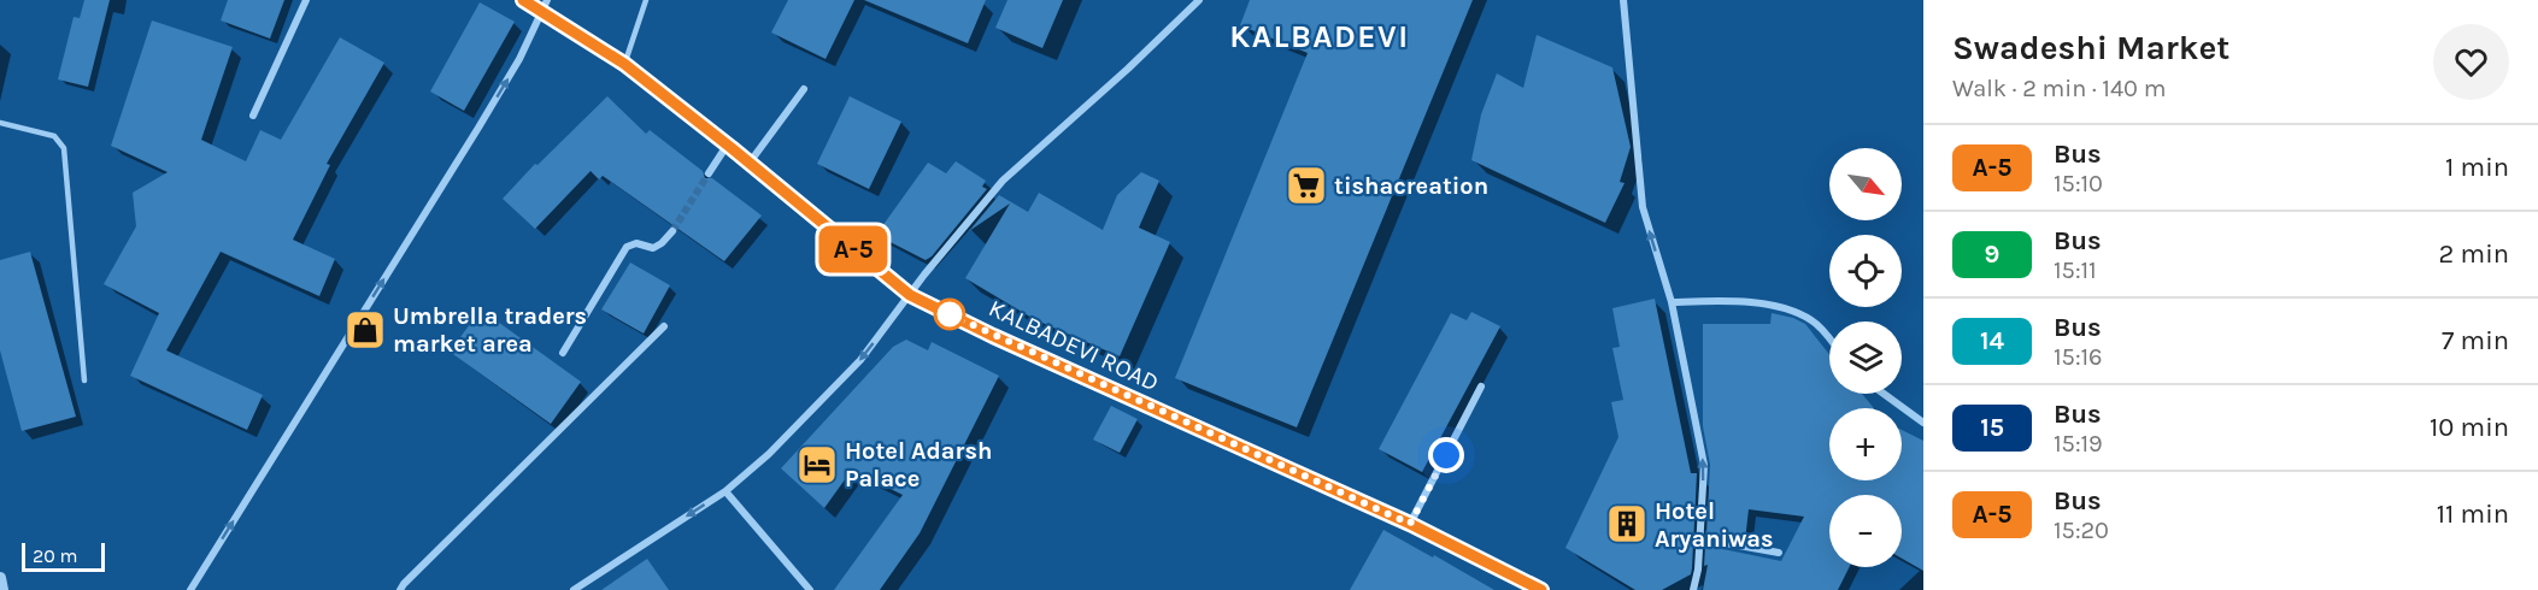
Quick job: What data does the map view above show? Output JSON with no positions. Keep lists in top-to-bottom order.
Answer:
{
  "streets": {
    "main road": ["KALBADEVI ROAD"]
  },
  "districts": ["KALBADEVI"],
  "places": {
    "supermarket": ["tishacreation"],
    "shop": ["Umbrella traders market area"],
    "hotel": ["Hotel Adarsh Palace"],
    "building": ["Hotel Aryaniwas"]
  },
  "lines": ["bus line A-5"],
  "scale_bar": "20 m",
  "north": "bottom right",
  "page": {
    "on_map": "A-5",
    "heading": ["Swadeshi Market", "Walk · 2 min · 140 m"],
    "list": [
      {
        "mark": "A-5",
        "name": "Bus",
        "note": "15:10",
        "value": "1 min"
      },
      {
        "mark": "9",
        "name": "Bus",
        "note": "15:11",
        "value": "2 min"
      },
      {
        "mark": "14",
        "name": "Bus",
        "note": "15:16",
        "value": "7 min"
      },
      {
        "mark": "15",
        "name": "Bus",
        "note": "15:19",
        "value": "10 min"
      },
      {
        "mark": "A-5",
        "name": "Bus",
        "note": "15:20",
        "value": "11 min"
      }
    ],
    "map_buttons": ["+", "−"],
    "scale": "20 m"
  }
}
